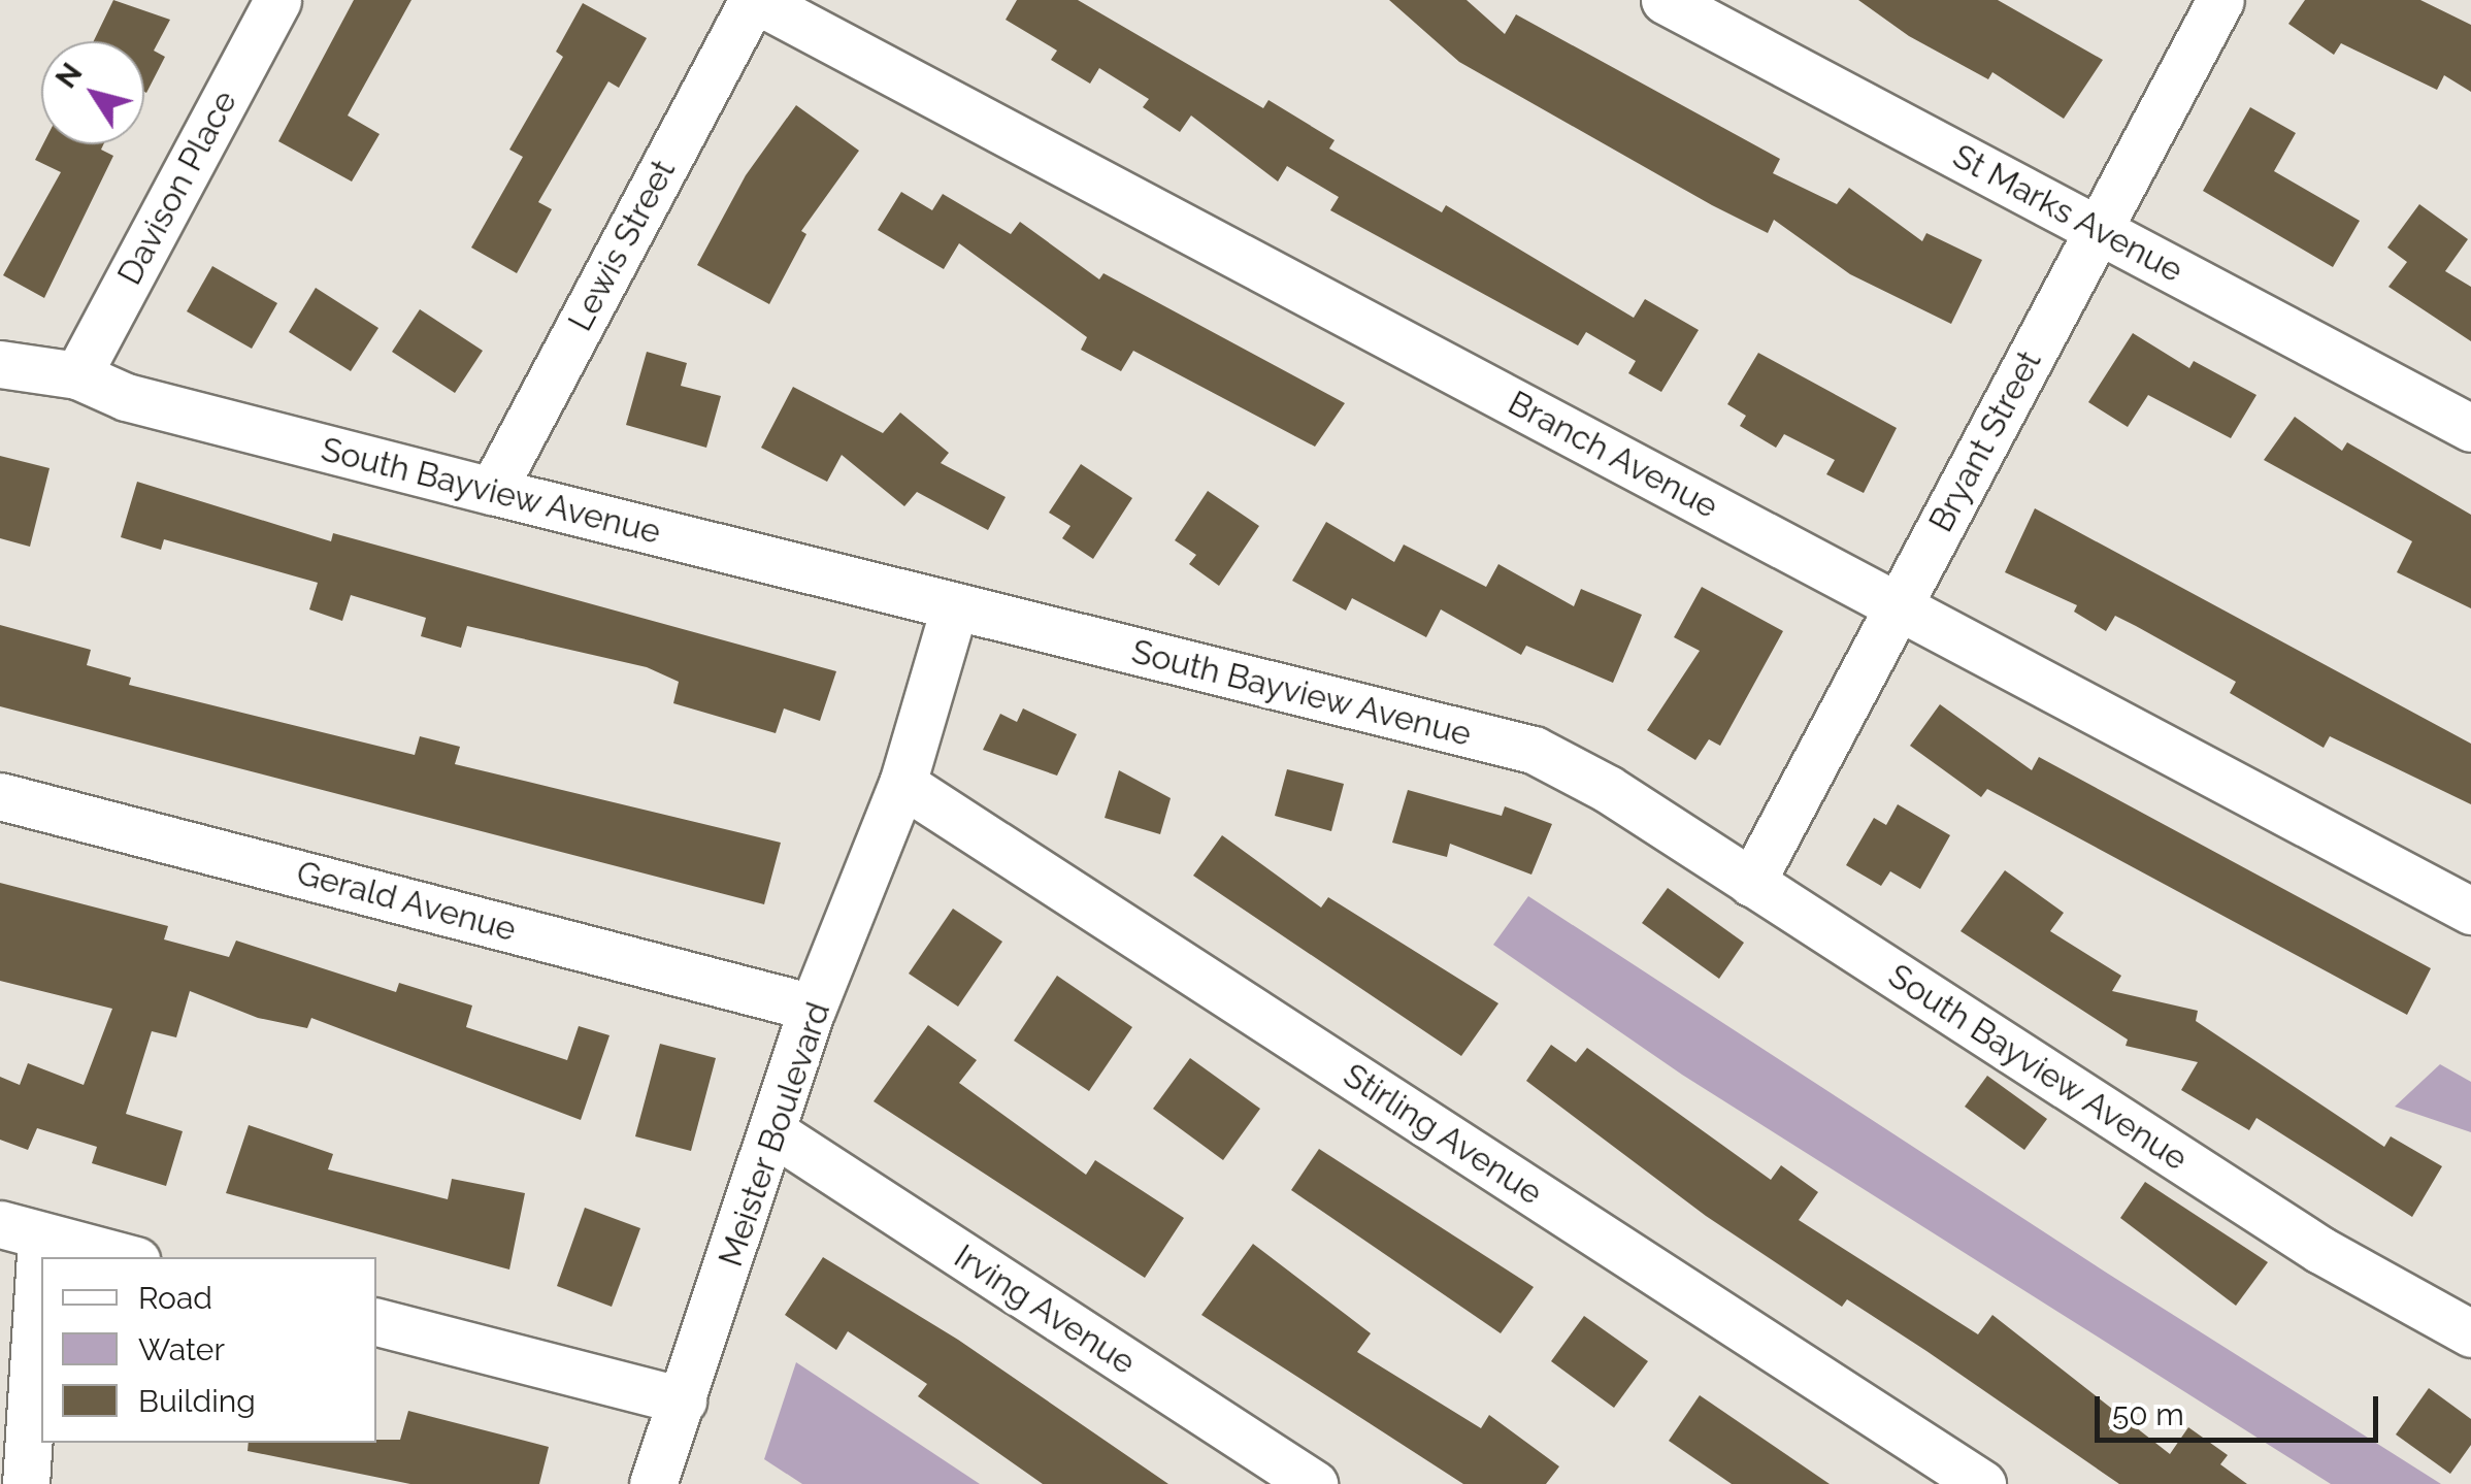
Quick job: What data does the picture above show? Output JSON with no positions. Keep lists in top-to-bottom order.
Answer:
{
  "streets": {
    "street": [
      "Davison Place",
      "St Marks Avenue",
      "Lewis Street",
      "Bryant Street",
      "Branch Avenue",
      "South Bayview Avenue",
      "Gerald Avenue",
      "Meister Boulevard",
      "Stirling Avenue",
      "Irving Avenue"
    ]
  },
  "crossings": [
    ["Davison Place", "South Bayview Avenue"],
    ["St Marks Avenue", "Bryant Street"],
    ["Lewis Street", "Branch Avenue"],
    ["Lewis Street", "South Bayview Avenue"],
    ["Bryant Street", "Branch Avenue"],
    ["Bryant Street", "South Bayview Avenue"],
    ["South Bayview Avenue", "Meister Boulevard"],
    ["Gerald Avenue", "Meister Boulevard"],
    ["Meister Boulevard", "Stirling Avenue"],
    ["Meister Boulevard", "Irving Avenue"]
  ],
  "legend": ["Road", "Water", "Building"],
  "scale_bar": "50 m",
  "north": "top left"
}
